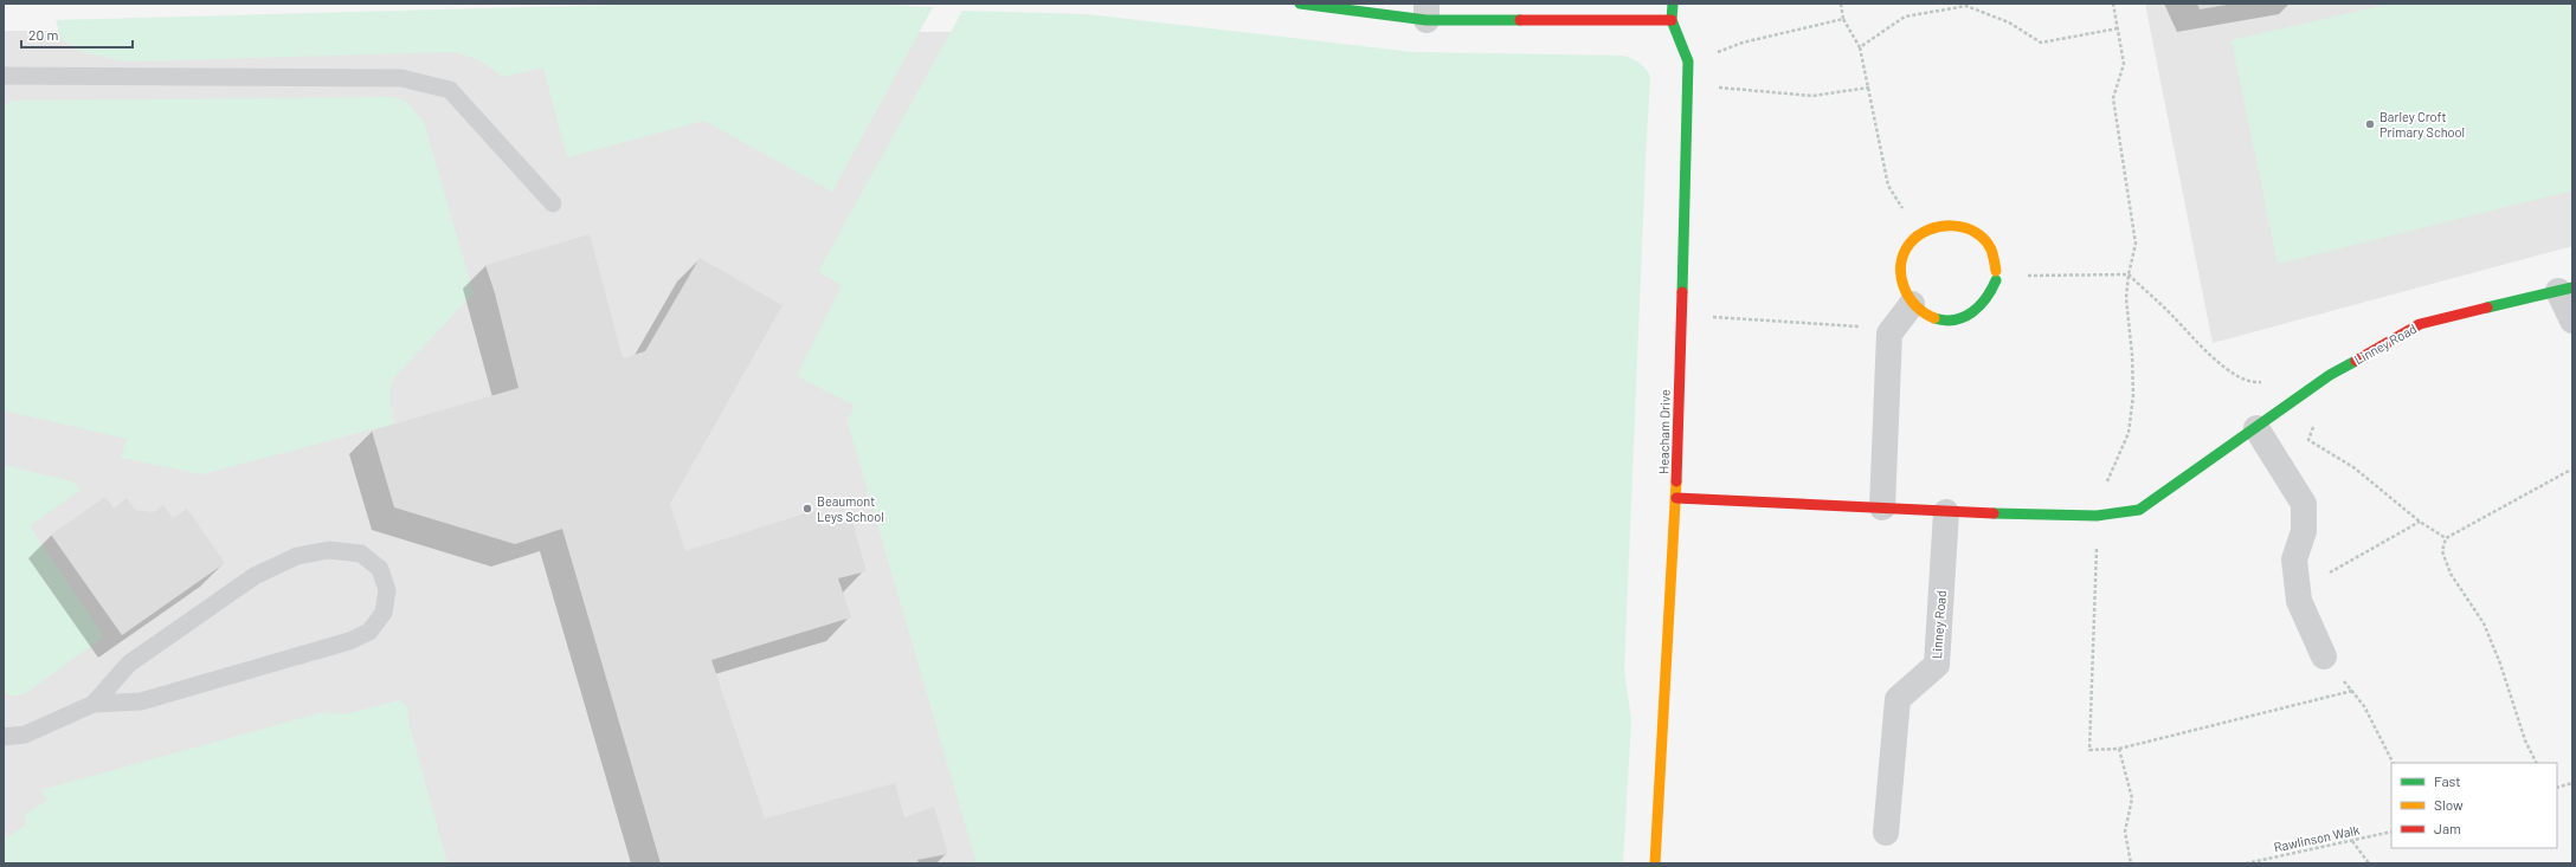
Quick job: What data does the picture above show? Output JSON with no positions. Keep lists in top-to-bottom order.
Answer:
{
  "streets": {
    "street": ["Linney Road", "Heacham Drive"],
    "path": ["Rawlinson Walk"]
  },
  "crossings": [
    ["Linney Road", "Heacham Drive"]
  ],
  "places": ["Barley Croft Primary School", "Beaumont Leys School"],
  "legend": ["Fast", "Slow", "Jam"],
  "scale_bar": "20 m"
}
